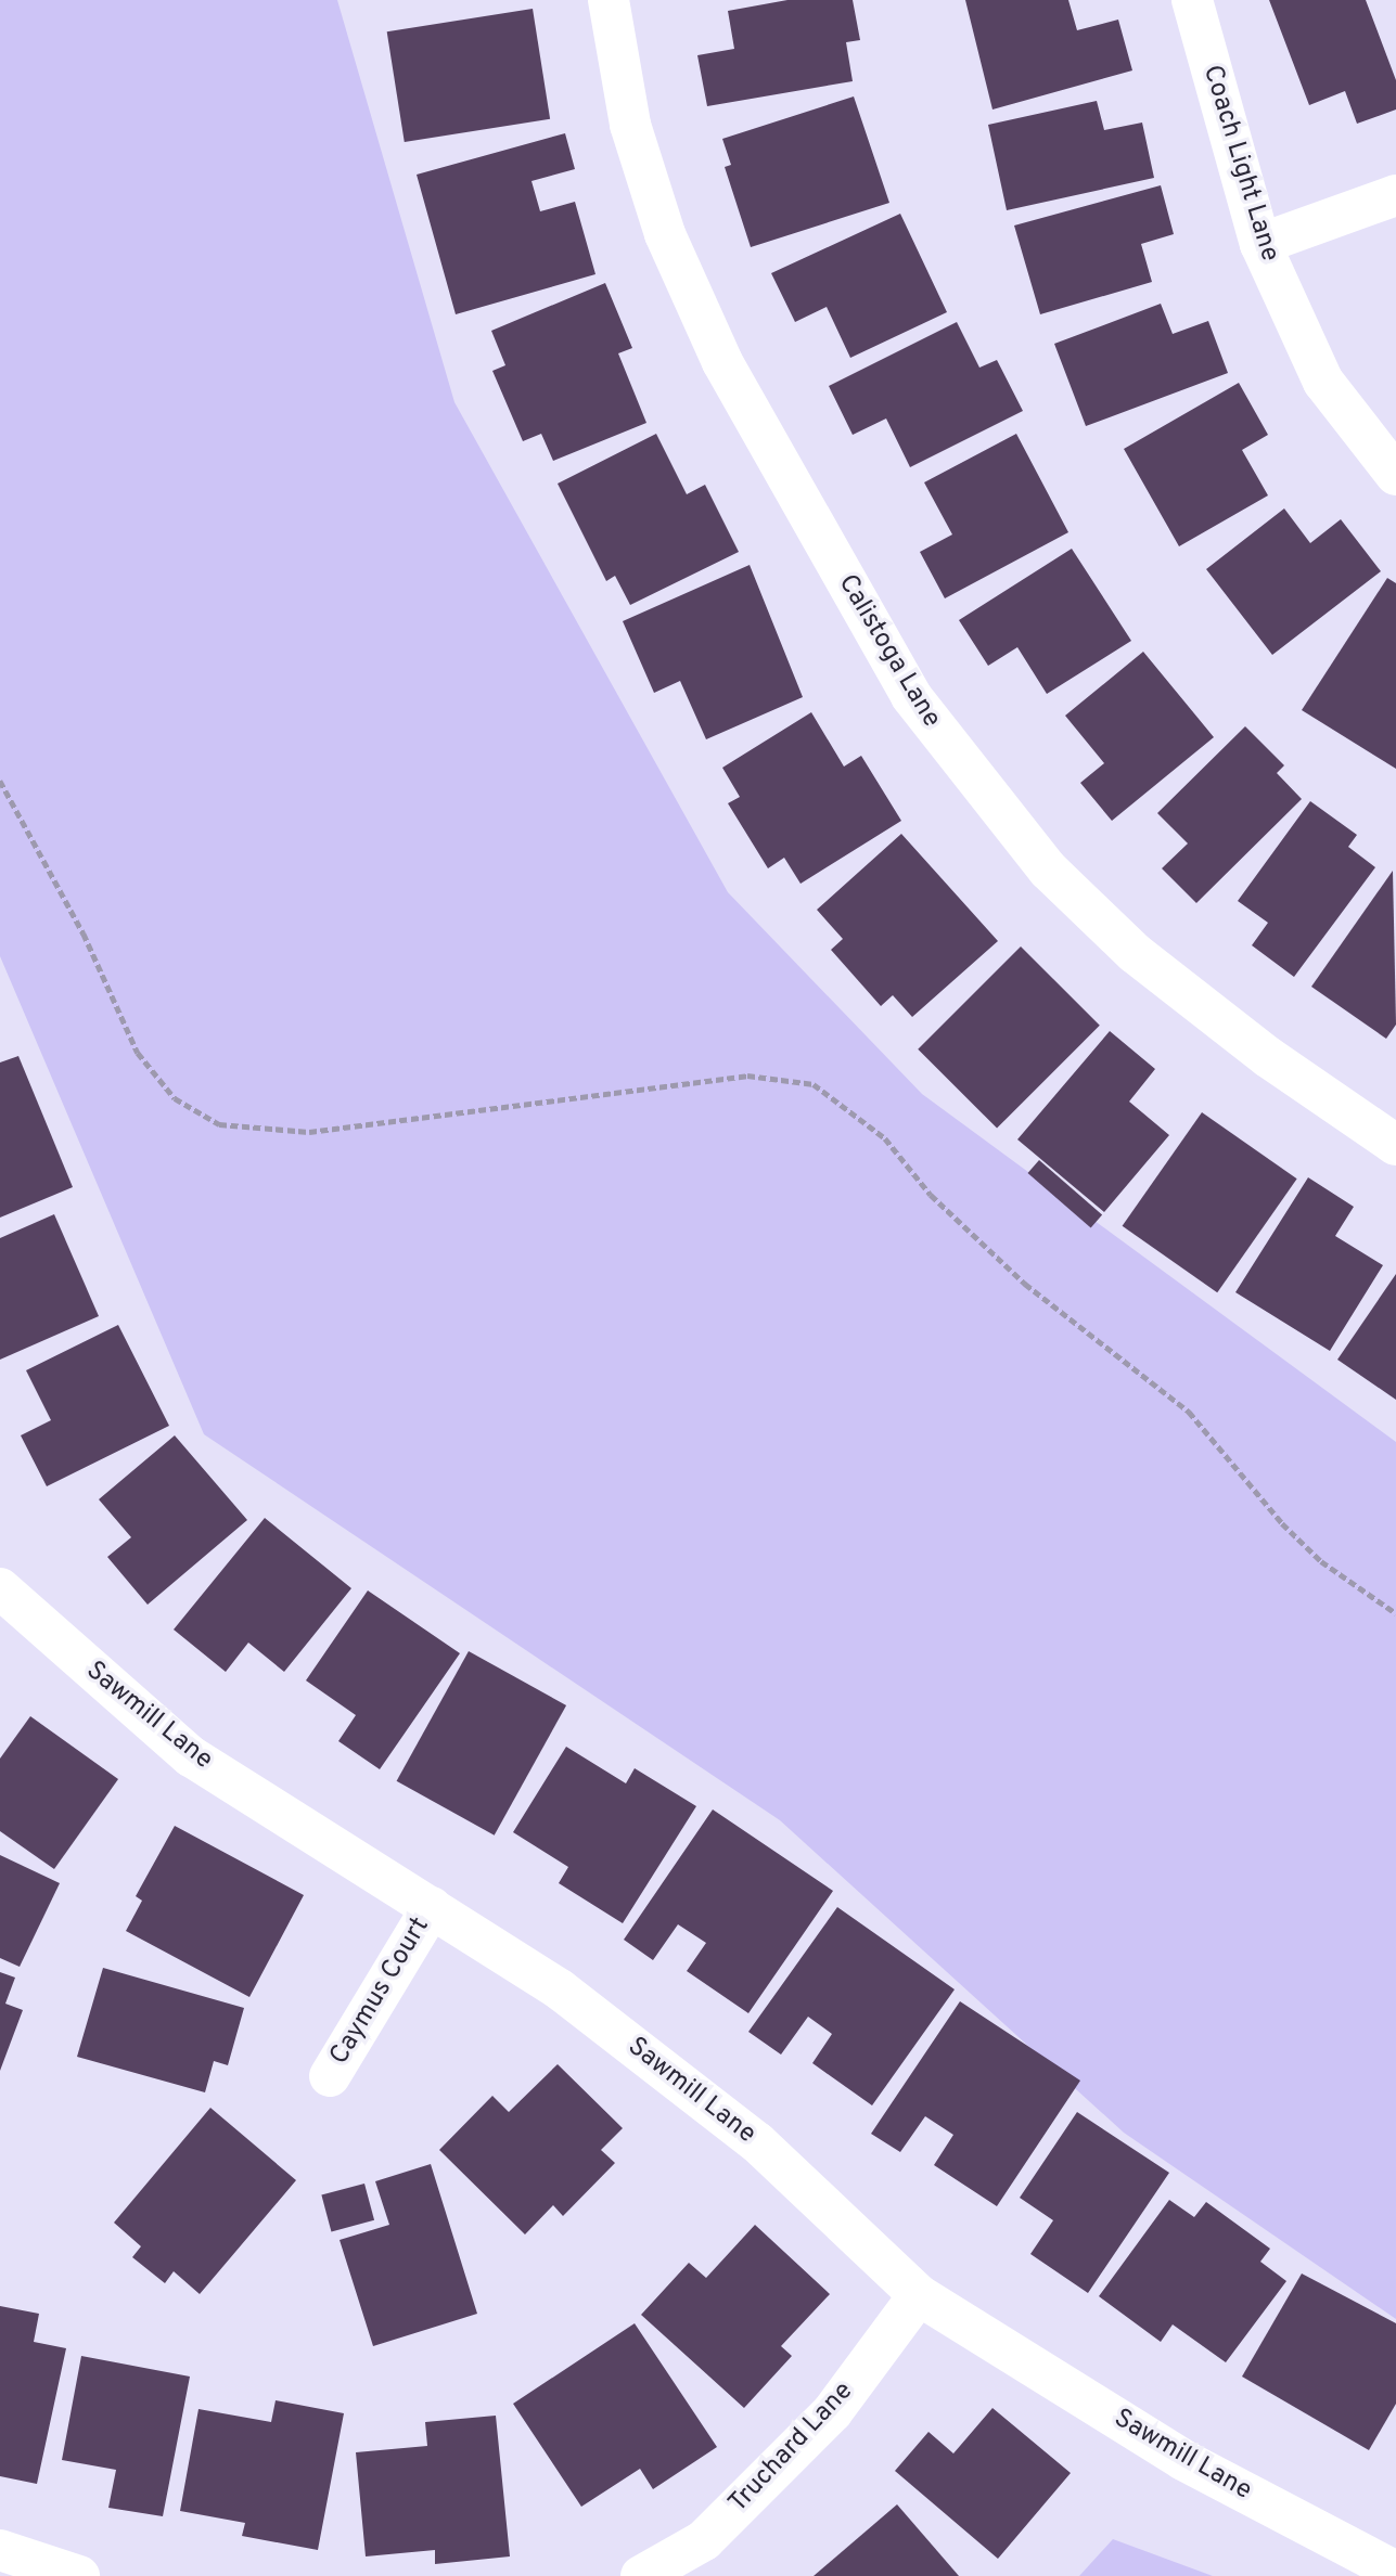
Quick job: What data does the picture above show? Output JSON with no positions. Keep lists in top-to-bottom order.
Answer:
{
  "streets": {
    "street": [
      "Coach Light Lane",
      "Calistoga Lane",
      "Sawmill Lane",
      "Caymus Court",
      "Truchard Lane"
    ]
  },
  "crossings": [
    ["Sawmill Lane", "Caymus Court"],
    ["Sawmill Lane", "Truchard Lane"]
  ]
}
